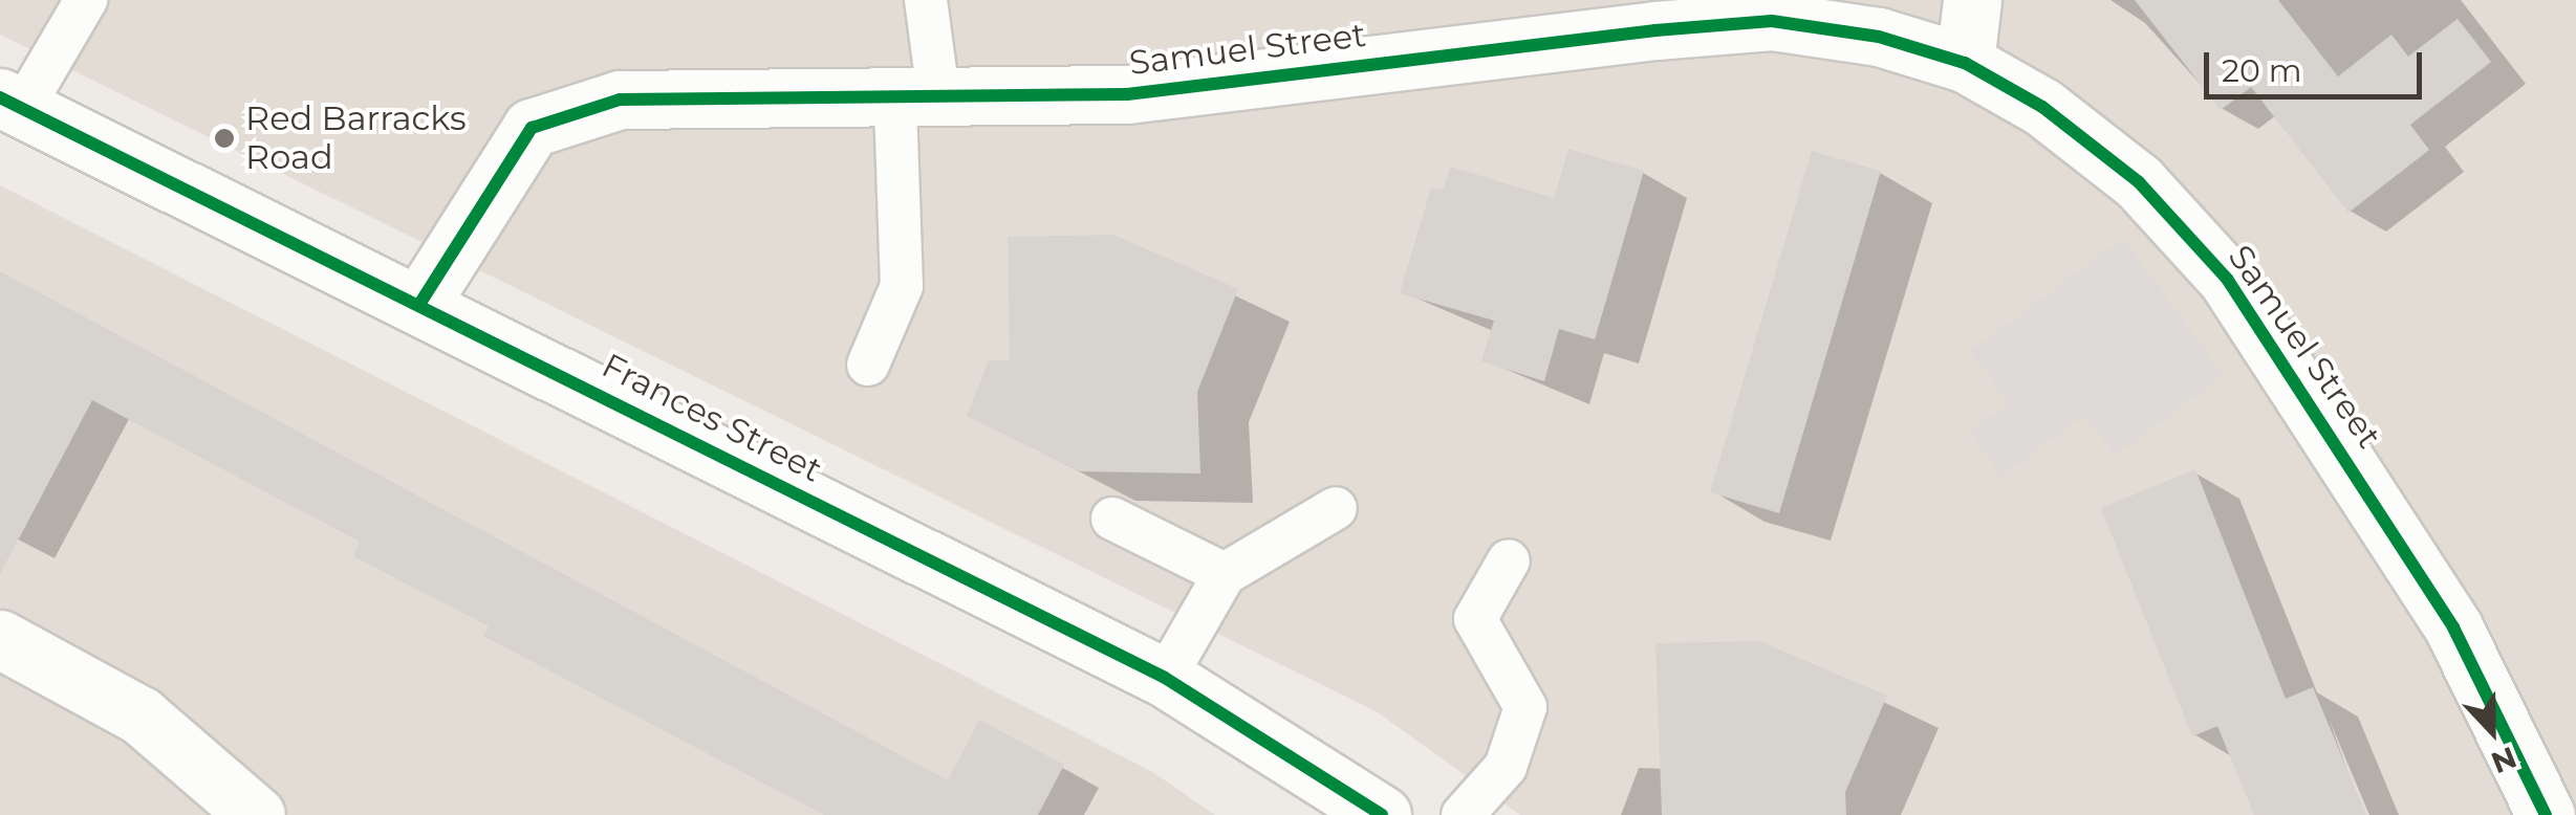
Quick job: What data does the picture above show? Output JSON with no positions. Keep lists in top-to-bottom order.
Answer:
{
  "streets": {
    "street": ["Samuel Street", "Frances Street"]
  },
  "crossings": [
    ["Samuel Street", "Frances Street"]
  ],
  "places": ["Red Barracks Road"],
  "scale_bar": "20 m",
  "north": "bottom"
}
